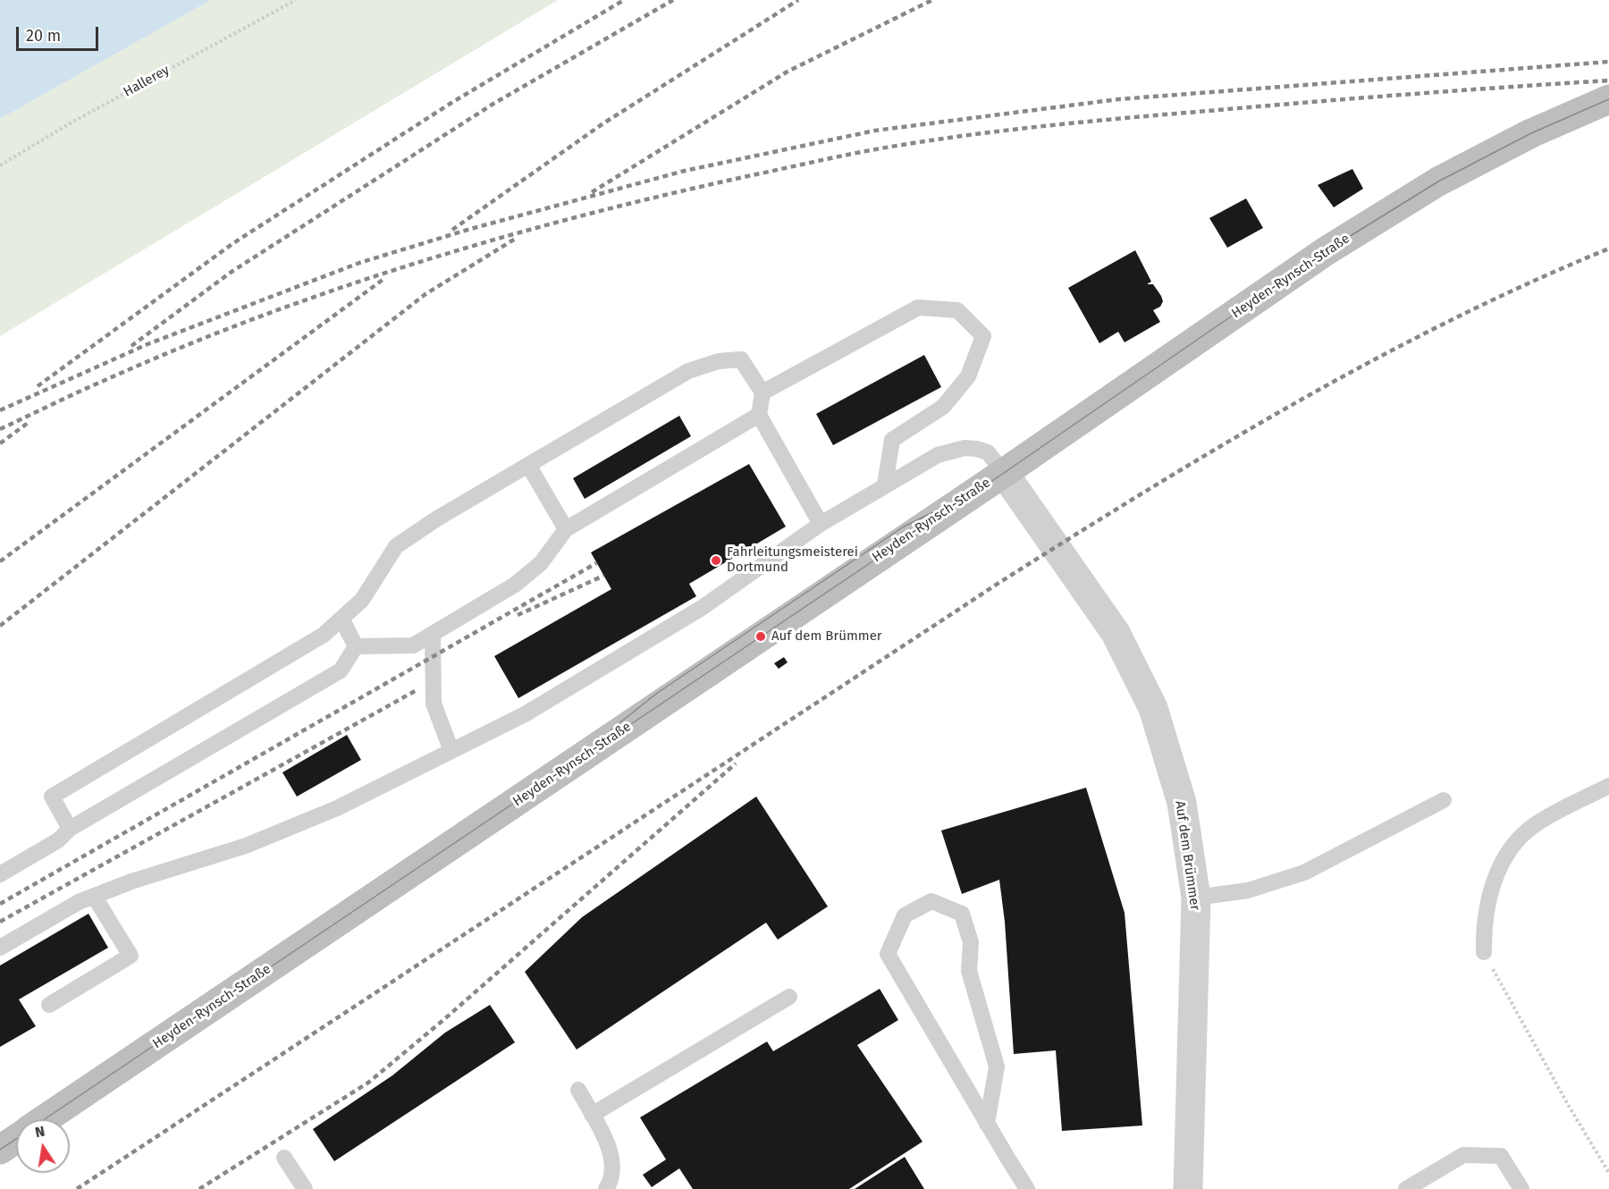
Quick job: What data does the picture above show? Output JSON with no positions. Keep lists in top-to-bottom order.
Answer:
{
  "streets": {
    "main road": ["Heyden-Rynsch-Straße"],
    "street": ["Auf dem Brümmer"],
    "path": ["Hallerey"]
  },
  "crossings": [
    ["Heyden-Rynsch-Straße", "Auf dem Brümmer"]
  ],
  "places": ["Fahrleitungsmeisterei Dortmund", "Auf dem Brümmer"],
  "scale_bar": "20 m",
  "north": "top"
}
